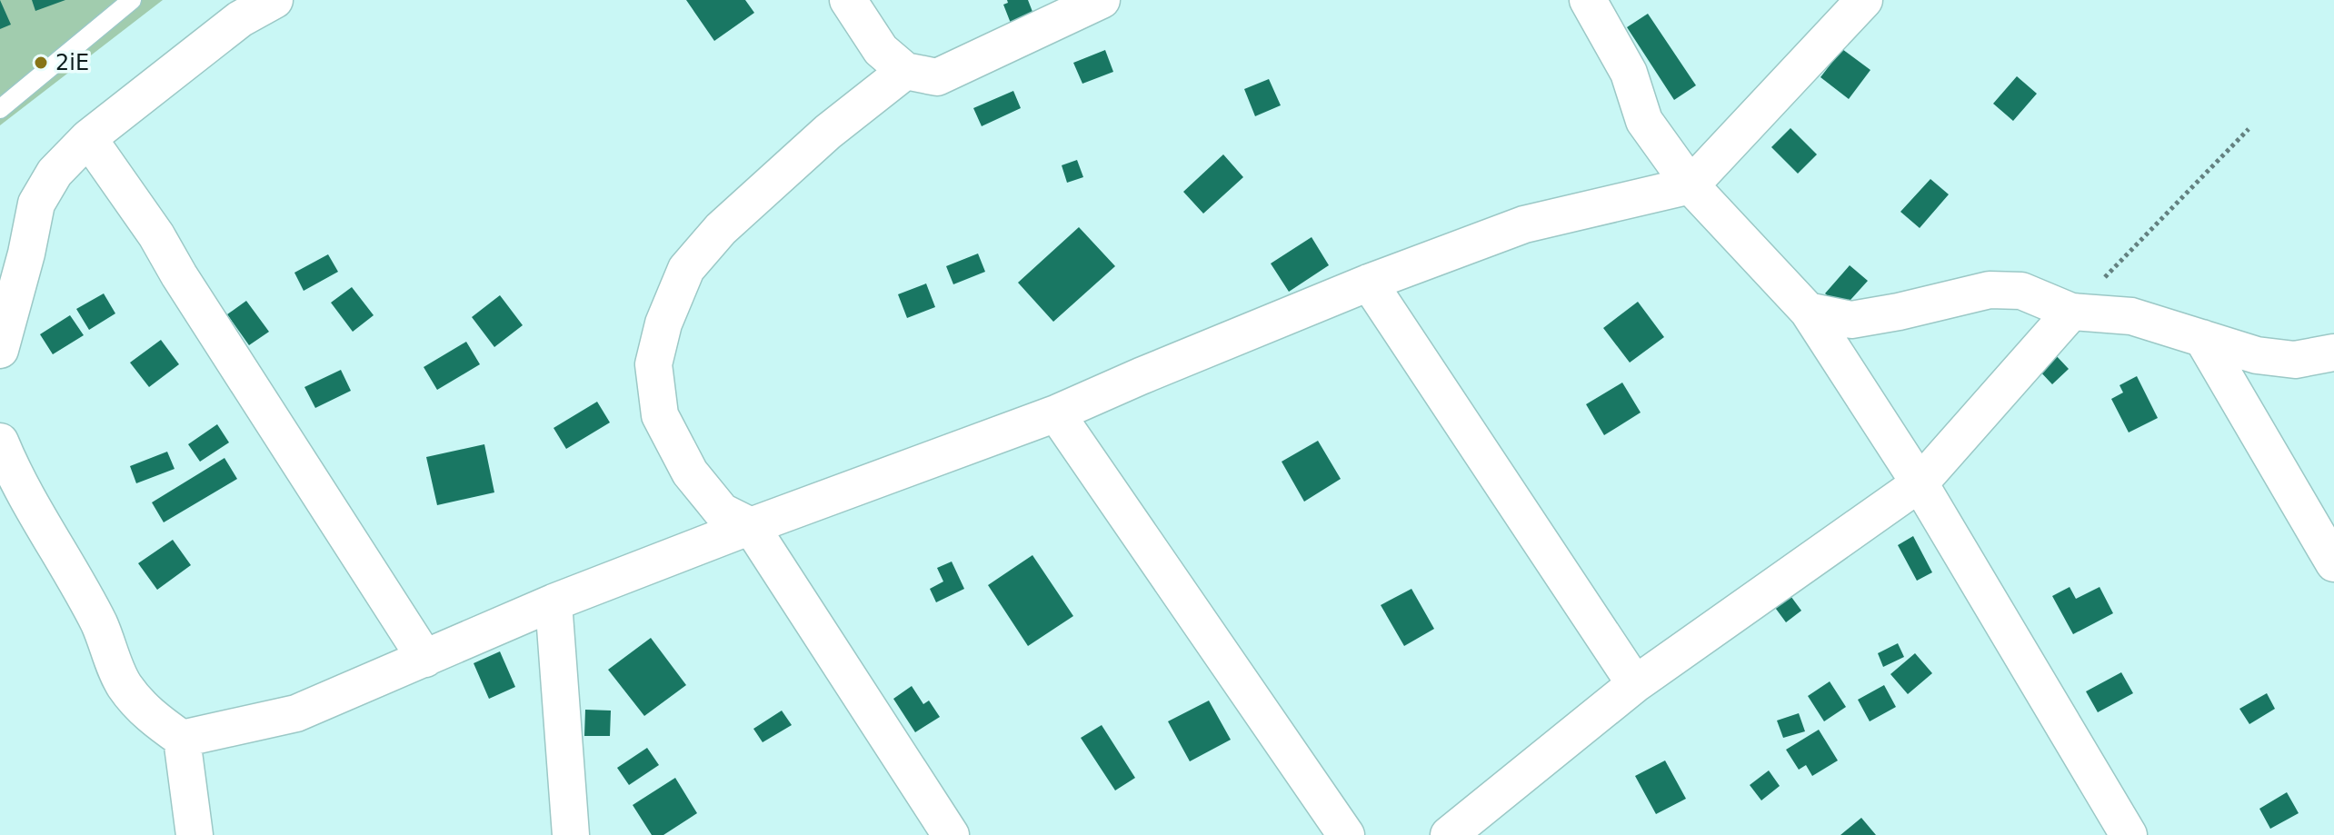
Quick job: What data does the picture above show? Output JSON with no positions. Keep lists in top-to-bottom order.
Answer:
{
  "places": ["2iE"]
}
